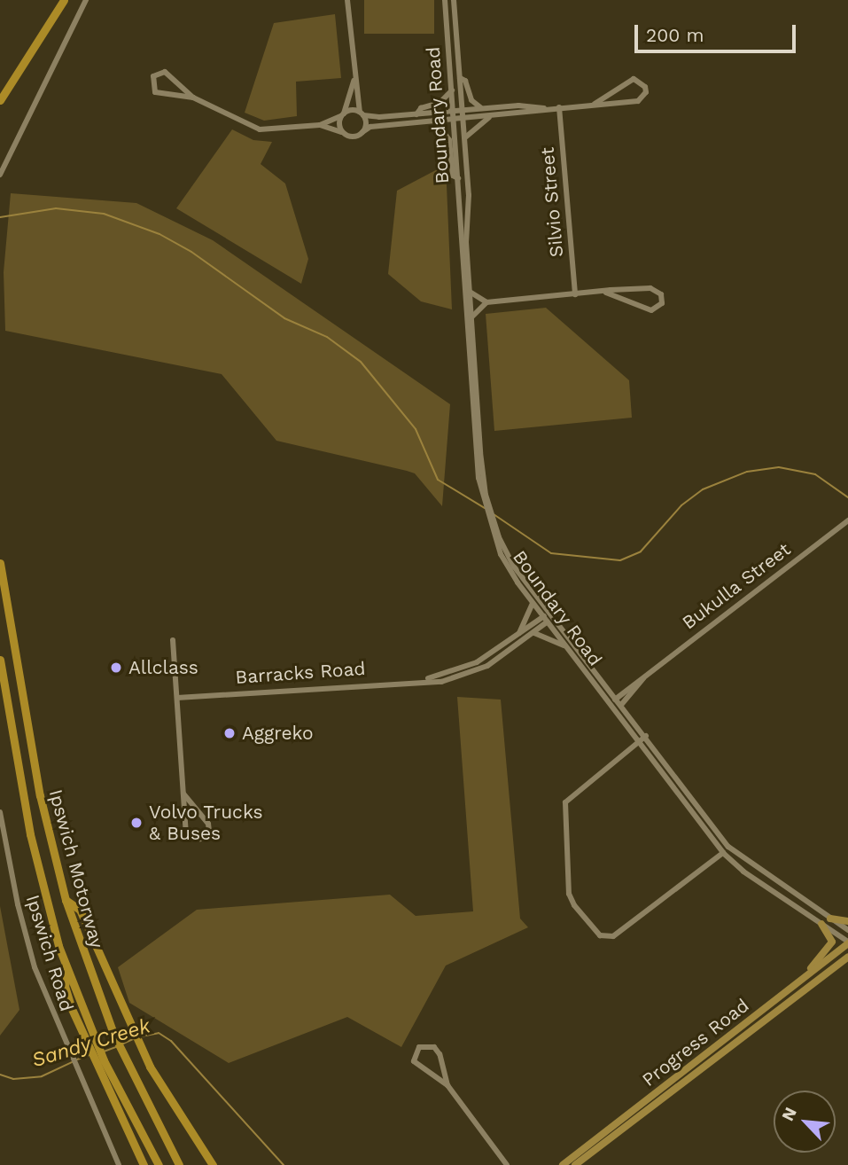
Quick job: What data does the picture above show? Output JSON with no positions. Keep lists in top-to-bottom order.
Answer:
{
  "streets": {
    "highway": ["Ipswich Motorway"],
    "main road": ["Progress Road"],
    "street": [
      "Boundary Road",
      "Silvio Street",
      "Bukulla Street",
      "Barracks Road",
      "Ipswich Road"
    ]
  },
  "crossings": [
    ["Boundary Road", "Bukulla Street"],
    ["Boundary Road", "Barracks Road"],
    ["Boundary Road", "Progress Road"]
  ],
  "water": ["Sandy Creek"],
  "places": ["Allclass", "Aggreko", "Volvo Trucks & Buses"],
  "scale_bar": "200 m",
  "north": "top left"
}
